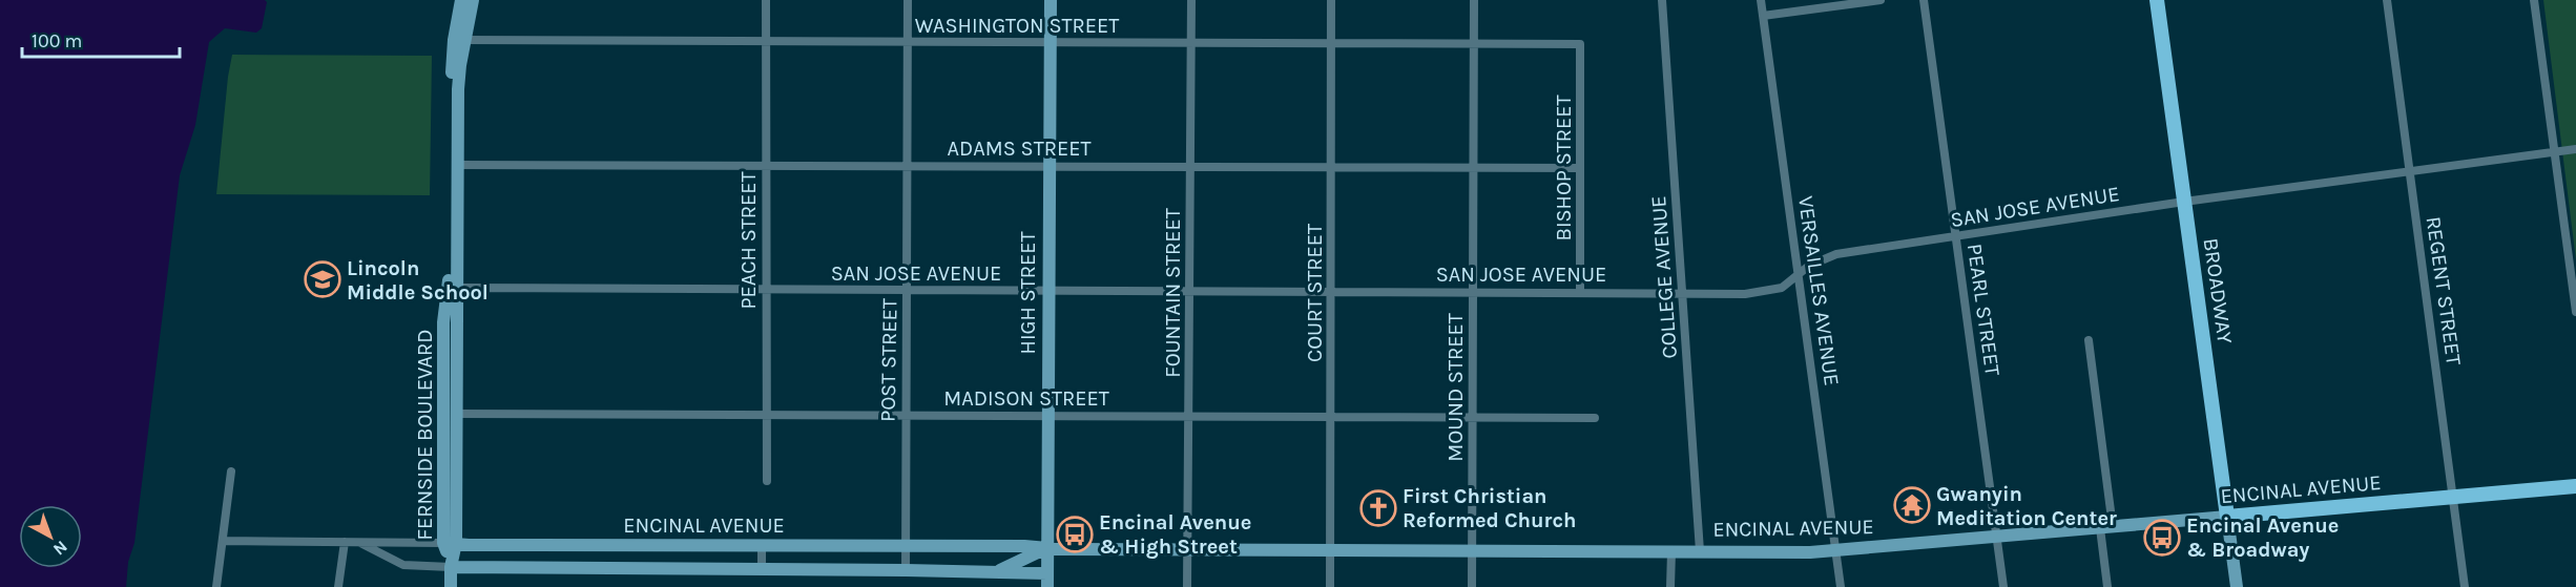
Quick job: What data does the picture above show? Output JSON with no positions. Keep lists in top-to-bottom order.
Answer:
{
  "streets": {
    "main road": [
      "BROADWAY",
      "HIGH STREET",
      "FERNSIDE BOULEVARD",
      "ENCINAL AVENUE"
    ],
    "street": [
      "WASHINGTON STREET",
      "ADAMS STREET",
      "BISHOP STREET",
      "SAN JOSE AVENUE",
      "PEACH STREET",
      "COLLEGE AVENUE",
      "VERSAILLES AVENUE",
      "REGENT STREET",
      "FOUNTAIN STREET",
      "COURT STREET",
      "PEARL STREET",
      "POST STREET",
      "MOUND STREET",
      "MADISON STREET"
    ]
  },
  "crossings": [
    ["WASHINGTON STREET", "BISHOP STREET"],
    ["WASHINGTON STREET", "PEACH STREET"],
    ["WASHINGTON STREET", "HIGH STREET"],
    ["WASHINGTON STREET", "FOUNTAIN STREET"],
    ["WASHINGTON STREET", "COURT STREET"],
    ["WASHINGTON STREET", "POST STREET"],
    ["WASHINGTON STREET", "MOUND STREET"],
    ["WASHINGTON STREET", "FERNSIDE BOULEVARD"],
    ["ADAMS STREET", "BISHOP STREET"],
    ["ADAMS STREET", "PEACH STREET"],
    ["ADAMS STREET", "HIGH STREET"],
    ["ADAMS STREET", "FOUNTAIN STREET"],
    ["ADAMS STREET", "COURT STREET"],
    ["ADAMS STREET", "POST STREET"],
    ["ADAMS STREET", "MOUND STREET"],
    ["ADAMS STREET", "FERNSIDE BOULEVARD"],
    ["BISHOP STREET", "SAN JOSE AVENUE"],
    ["SAN JOSE AVENUE", "PEACH STREET"],
    ["SAN JOSE AVENUE", "COLLEGE AVENUE"],
    ["SAN JOSE AVENUE", "VERSAILLES AVENUE"],
    ["SAN JOSE AVENUE", "BROADWAY"],
    ["SAN JOSE AVENUE", "REGENT STREET"],
    ["SAN JOSE AVENUE", "HIGH STREET"],
    ["SAN JOSE AVENUE", "FOUNTAIN STREET"],
    ["SAN JOSE AVENUE", "COURT STREET"],
    ["SAN JOSE AVENUE", "PEARL STREET"],
    ["SAN JOSE AVENUE", "POST STREET"],
    ["SAN JOSE AVENUE", "MOUND STREET"],
    ["SAN JOSE AVENUE", "FERNSIDE BOULEVARD"],
    ["PEACH STREET", "MADISON STREET"],
    ["COLLEGE AVENUE", "ENCINAL AVENUE"],
    ["VERSAILLES AVENUE", "ENCINAL AVENUE"],
    ["BROADWAY", "ENCINAL AVENUE"],
    ["REGENT STREET", "ENCINAL AVENUE"],
    ["HIGH STREET", "MADISON STREET"],
    ["HIGH STREET", "ENCINAL AVENUE"],
    ["FOUNTAIN STREET", "MADISON STREET"],
    ["FOUNTAIN STREET", "ENCINAL AVENUE"],
    ["COURT STREET", "MADISON STREET"],
    ["COURT STREET", "ENCINAL AVENUE"],
    ["PEARL STREET", "ENCINAL AVENUE"],
    ["POST STREET", "MADISON STREET"],
    ["POST STREET", "ENCINAL AVENUE"],
    ["MOUND STREET", "MADISON STREET"],
    ["MOUND STREET", "ENCINAL AVENUE"],
    ["MADISON STREET", "FERNSIDE BOULEVARD"],
    ["FERNSIDE BOULEVARD", "ENCINAL AVENUE"]
  ],
  "places": {
    "school or university": ["Lincoln Middle School"],
    "temple": ["Gwanyin Meditation Center"],
    "church": ["First Christian Reformed Church"],
    "bus stop": ["Encinal Avenue & High Street", "Encinal Avenue & Broadway"]
  },
  "scale_bar": "100 m",
  "north": "bottom right"
}
